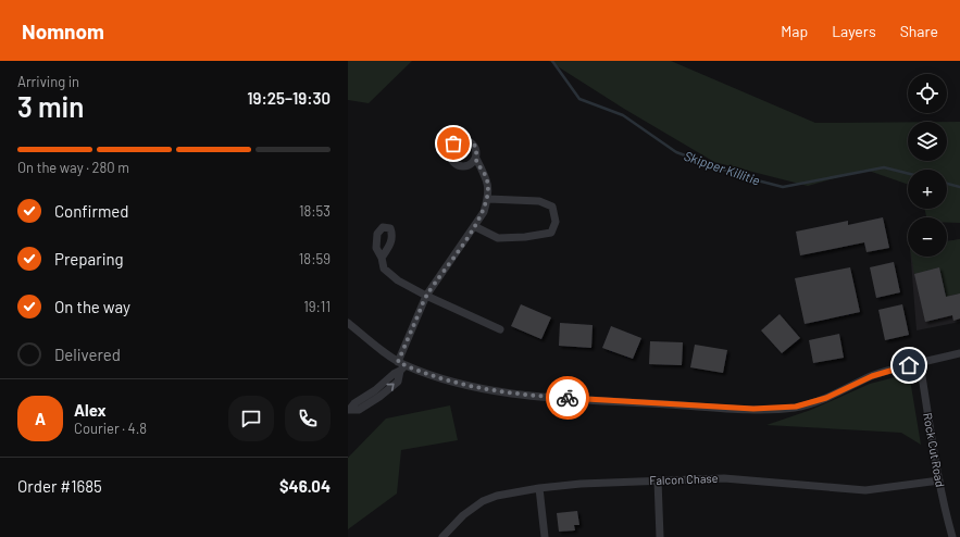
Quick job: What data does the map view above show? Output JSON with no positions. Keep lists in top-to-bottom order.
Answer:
{
  "streets": {
    "street": ["Rock Cut Road", "Falcon Chase"]
  },
  "crossings": [
    ["Rock Cut Road", "Falcon Chase"]
  ],
  "water": ["Skipper Killitie"],
  "page": {
    "header": "Nomnom",
    "nav": ["Map", "Layers", "Share"],
    "heading": ["3 min", "Arriving in", "19:25–19:30"],
    "panel": [
      "Alex",
      "Courier · 4.8",
      "Order #1685",
      "$46.04"
    ],
    "map_buttons": ["+", "−"],
    "bar": "On the way · 280 m",
    "list": [
      ["Confirmed", "18:53"],
      ["Preparing", "18:59"],
      ["On the way", "19:11"],
      "Delivered"
    ],
    "round": "A"
  }
}
